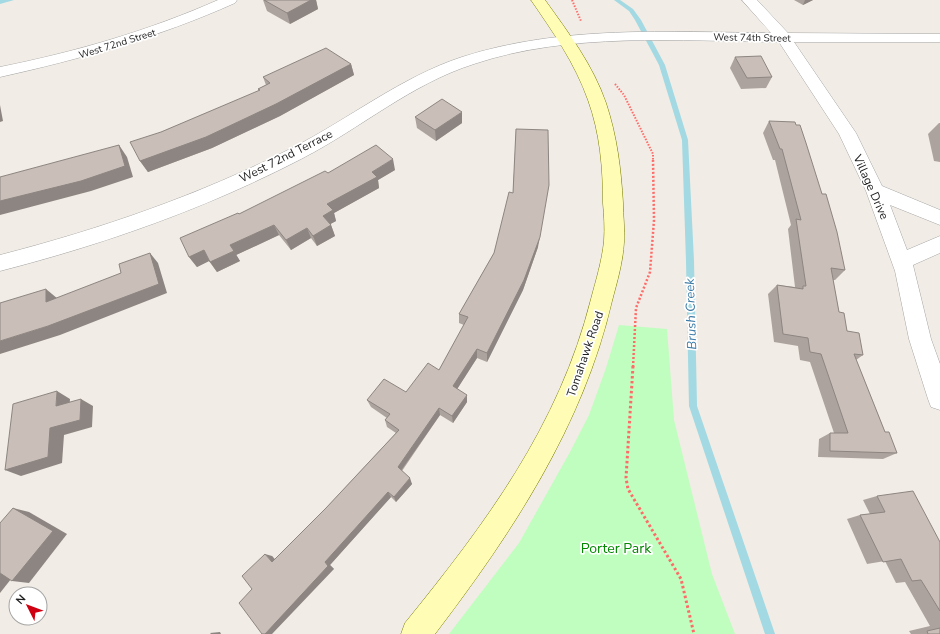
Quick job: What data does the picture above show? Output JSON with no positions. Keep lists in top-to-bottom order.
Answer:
{
  "streets": {
    "street": [
      "West 74th Street",
      "West 72nd Street",
      "West 72nd Terrace",
      "Village Drive",
      "Tomahawk Road"
    ]
  },
  "crossings": [
    ["West 74th Street", "West 72nd Terrace"],
    ["West 74th Street", "Village Drive"],
    ["West 74th Street", "Tomahawk Road"],
    ["West 72nd Terrace", "Tomahawk Road"]
  ],
  "water": ["Brush Creek"],
  "parks": ["Porter Park"],
  "north": "top left"
}
